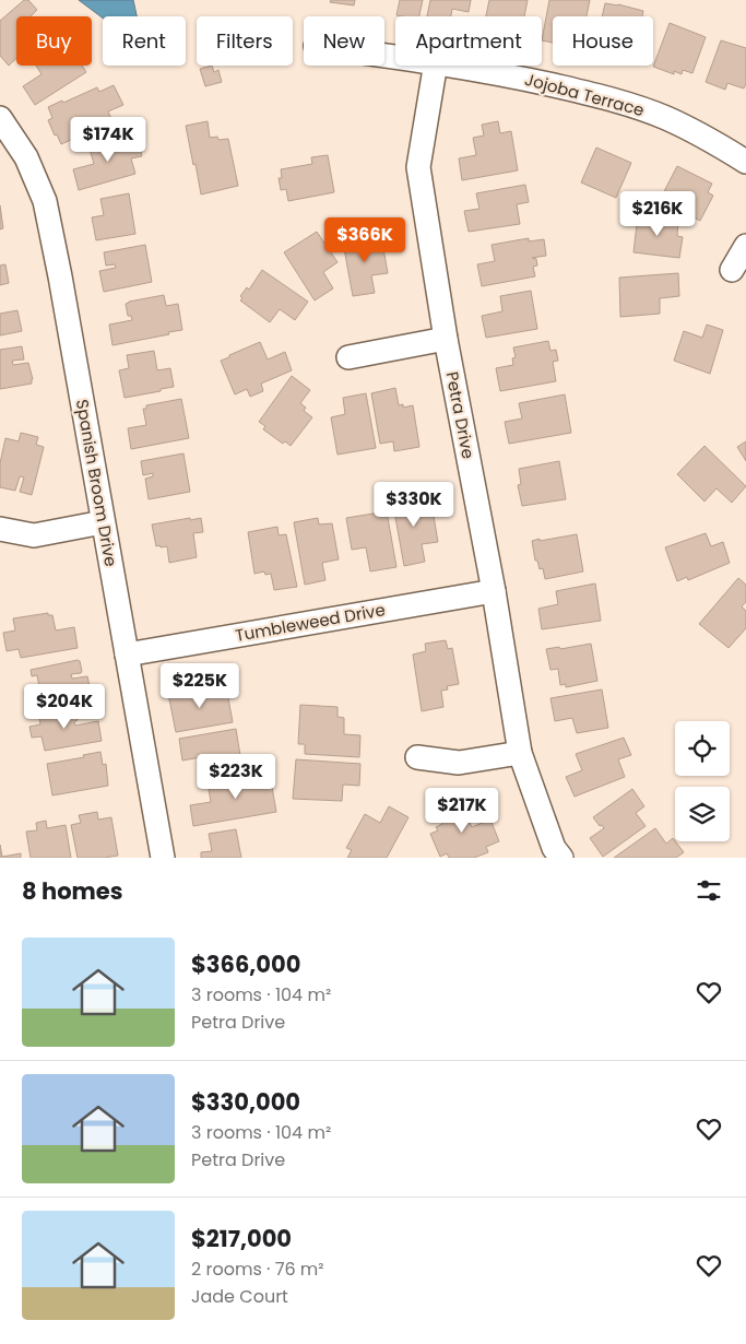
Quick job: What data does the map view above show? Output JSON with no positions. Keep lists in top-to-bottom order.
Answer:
{
  "streets": {
    "street": [
      "Jojoba Terrace",
      "Petra Drive",
      "Spanish Broom Drive",
      "Tumbleweed Drive"
    ]
  },
  "crossings": [
    ["Petra Drive", "Tumbleweed Drive"],
    ["Spanish Broom Drive", "Tumbleweed Drive"]
  ],
  "page": {
    "chip": [
      "Buy",
      "Rent",
      "Filters",
      "New",
      "Apartment",
      "House"
    ],
    "price": [
      "$174K",
      "$216K",
      "$366K",
      "$330K",
      "$225K",
      "$204K",
      "$223K",
      "$217K"
    ],
    "heading": "8 homes",
    "list": [
      {
        "name": "$366,000",
        "note": "3 rooms · 104 m² · Petra Drive"
      },
      {
        "name": "$330,000",
        "note": "3 rooms · 104 m² · Petra Drive"
      },
      {
        "name": "$217,000",
        "note": "2 rooms · 76 m² · Jade Court"
      }
    ]
  }
}
